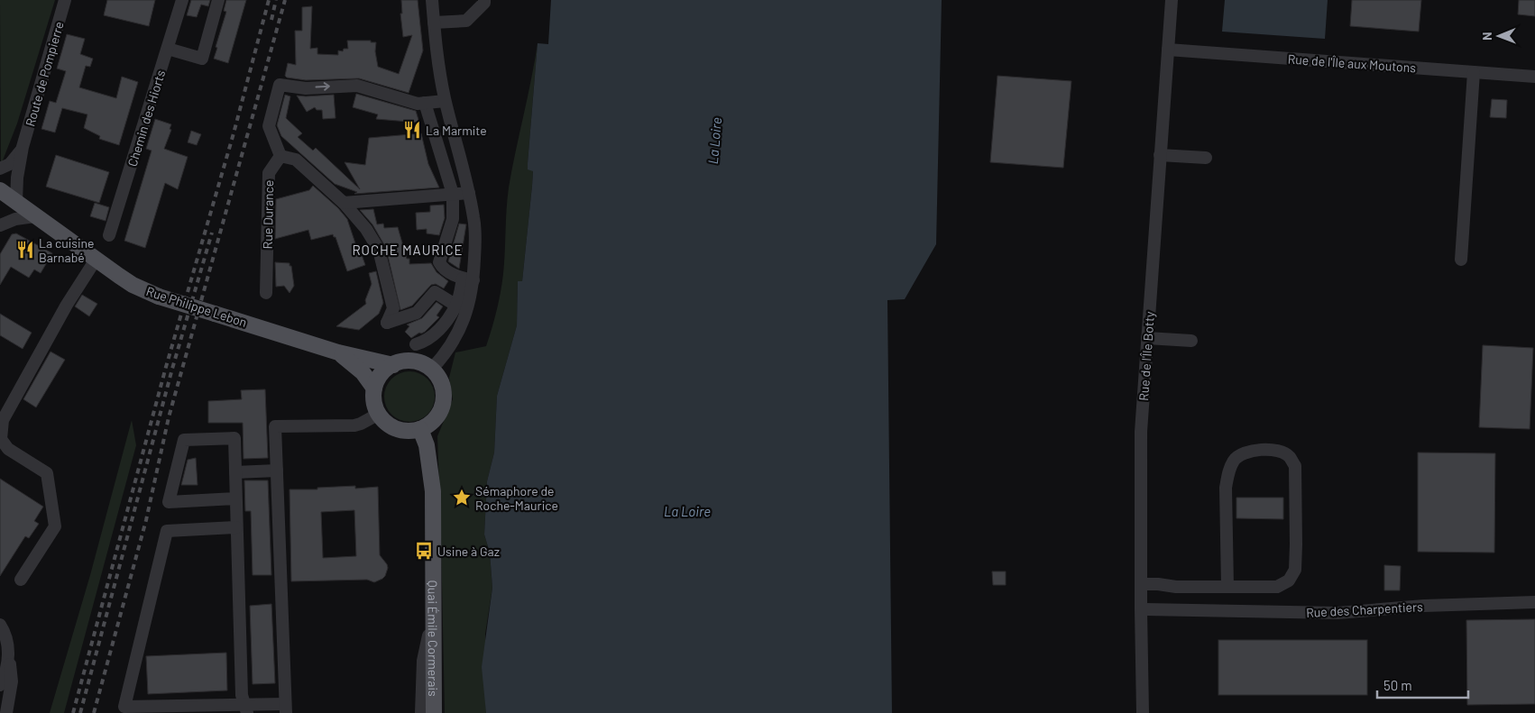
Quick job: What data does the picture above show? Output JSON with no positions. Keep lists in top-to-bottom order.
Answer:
{
  "streets": {
    "main road": ["Rue Philippe Lebon", "Quai Émile Cormerais"],
    "street": [
      "Rue de l'Île aux Moutons",
      "Route de Pompierre",
      "Chemin des Hiorts",
      "Rue Durance",
      "Rue de l'Île Botty",
      "Rue des Charpentiers"
    ]
  },
  "crossings": [
    ["Rue de l'Île aux Moutons", "Rue de l'Île Botty"],
    ["Route de Pompierre", "Rue Philippe Lebon"],
    ["Rue Philippe Lebon", "Quai Émile Cormerais"],
    ["Rue de l'Île Botty", "Rue des Charpentiers"]
  ],
  "districts": ["ROCHE MAURICE"],
  "water": ["La Loire"],
  "places": {
    "restaurant": ["La Marmite", "La cuisine Barnabé"],
    "place": ["Sémaphore de Roche-Maurice"],
    "bus stop": ["Usine à Gaz"]
  },
  "scale_bar": "50 m",
  "north": "left"
}
